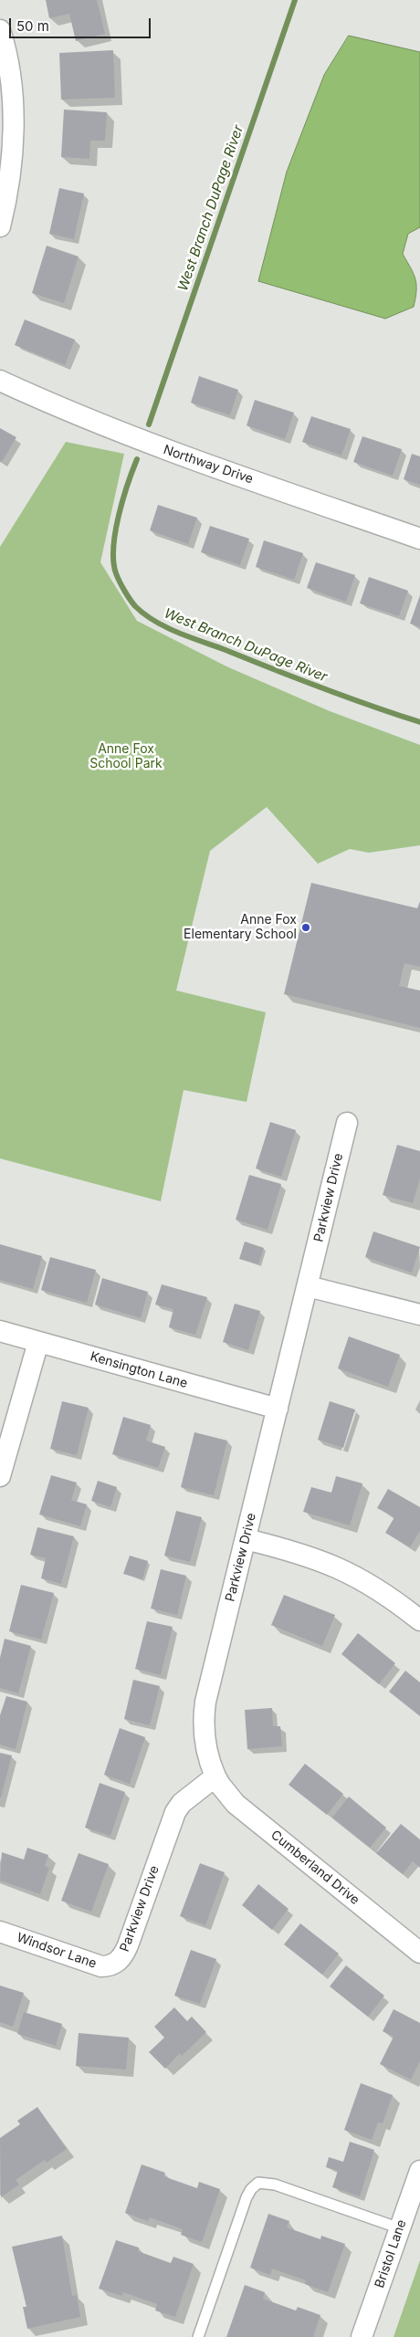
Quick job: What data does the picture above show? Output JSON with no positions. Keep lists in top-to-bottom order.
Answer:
{
  "streets": {
    "street": [
      "Northway Drive",
      "Parkview Drive",
      "Kensington Lane",
      "Cumberland Drive",
      "Windsor Lane",
      "Bristol Lane"
    ]
  },
  "crossings": [
    ["Parkview Drive", "Kensington Lane"],
    ["Parkview Drive", "Cumberland Drive"],
    ["Parkview Drive", "Windsor Lane"]
  ],
  "water": ["West Branch DuPage River"],
  "parks": ["Anne Fox School Park"],
  "places": ["Anne Fox Elementary School"],
  "scale_bar": "50 m"
}
